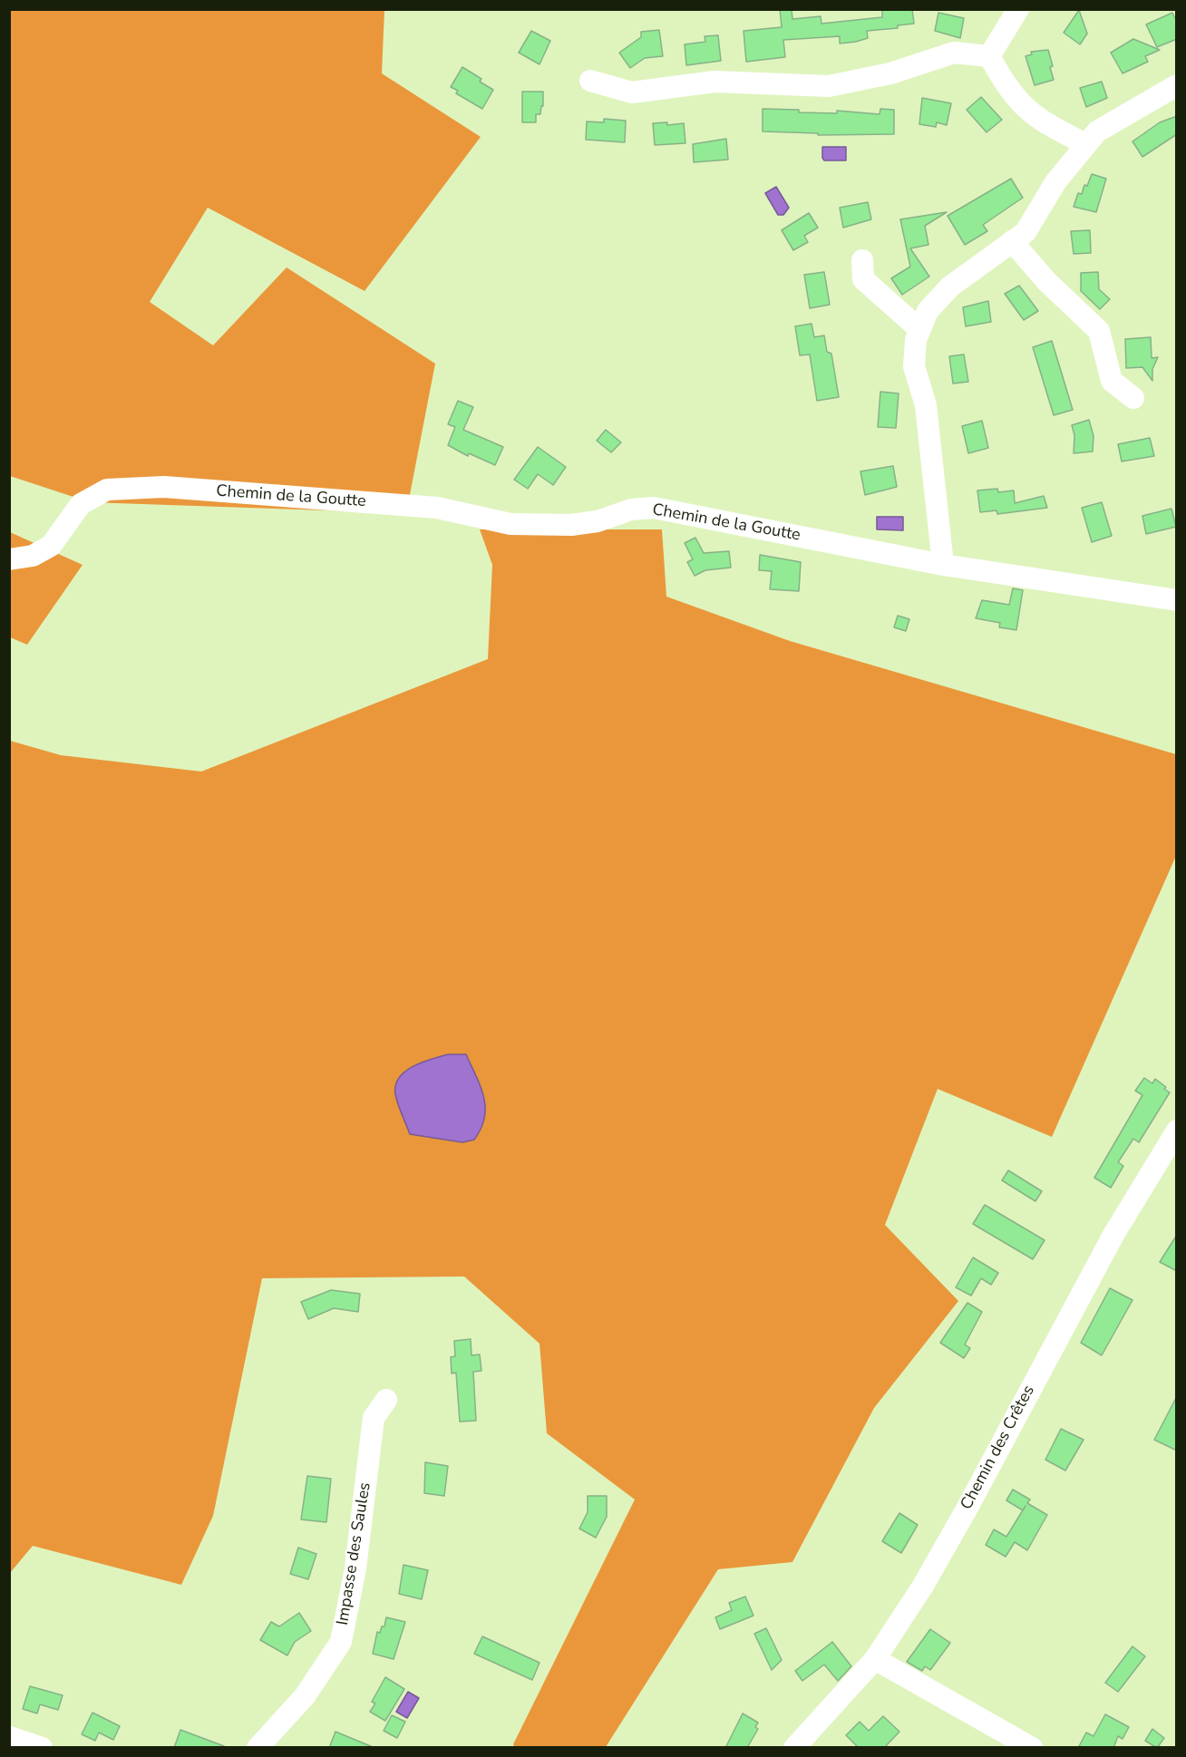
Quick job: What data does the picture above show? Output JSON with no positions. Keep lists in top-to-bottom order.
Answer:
{
  "streets": {
    "street": ["Chemin de la Goutte", "Chemin des Crêtes", "Impasse des Saules"]
  }
}
